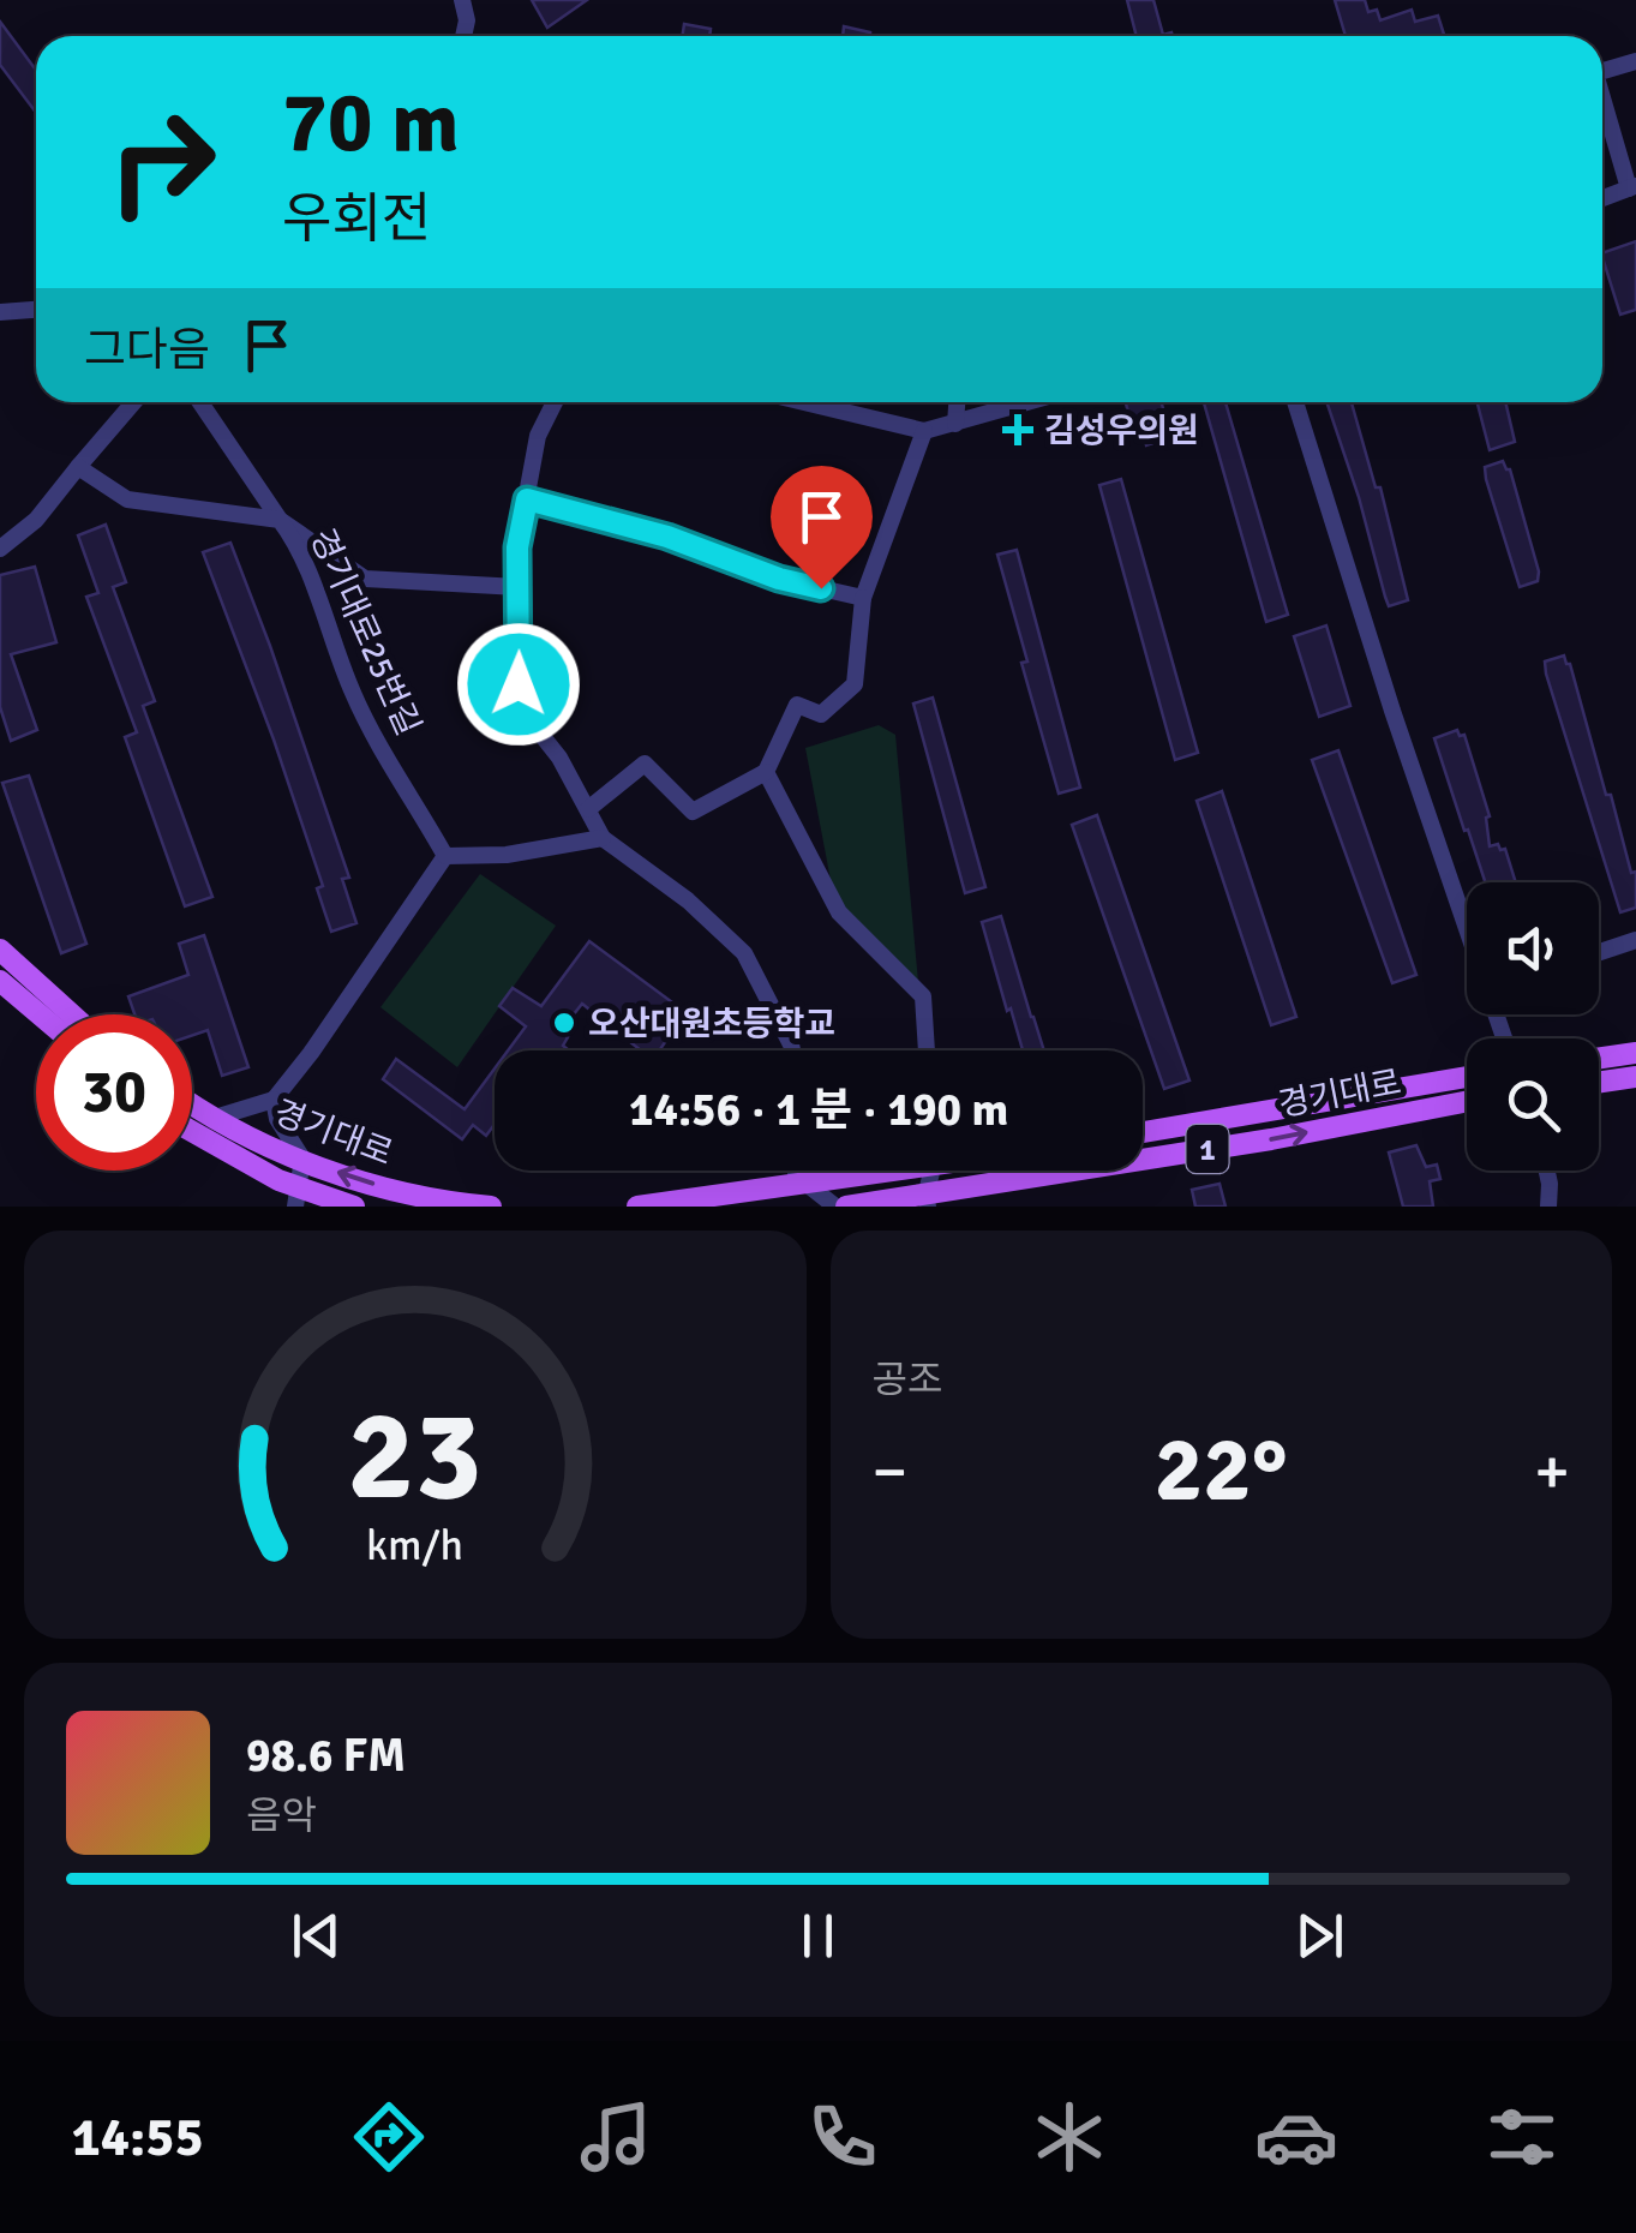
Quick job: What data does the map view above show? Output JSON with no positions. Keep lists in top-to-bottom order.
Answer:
{
  "streets": {
    "main road": ["경기대로", "1"],
    "street": ["경기대로25번길"]
  },
  "places": {
    "health": ["김성우의원"],
    "other": ["오산대원초등학교"]
  },
  "page": {
    "turn": ["70 m", "우회전"],
    "then": "그다음",
    "limit": "30",
    "trip": "14:56 · 1 분 · 190 m",
    "tile": "공조",
    "heat": ["−", "22°", "+"],
    "song": ["98.6 FM", "음악"],
    "tabs": "14:55",
    "gauge": ["23", "km/h"]
  }
}
